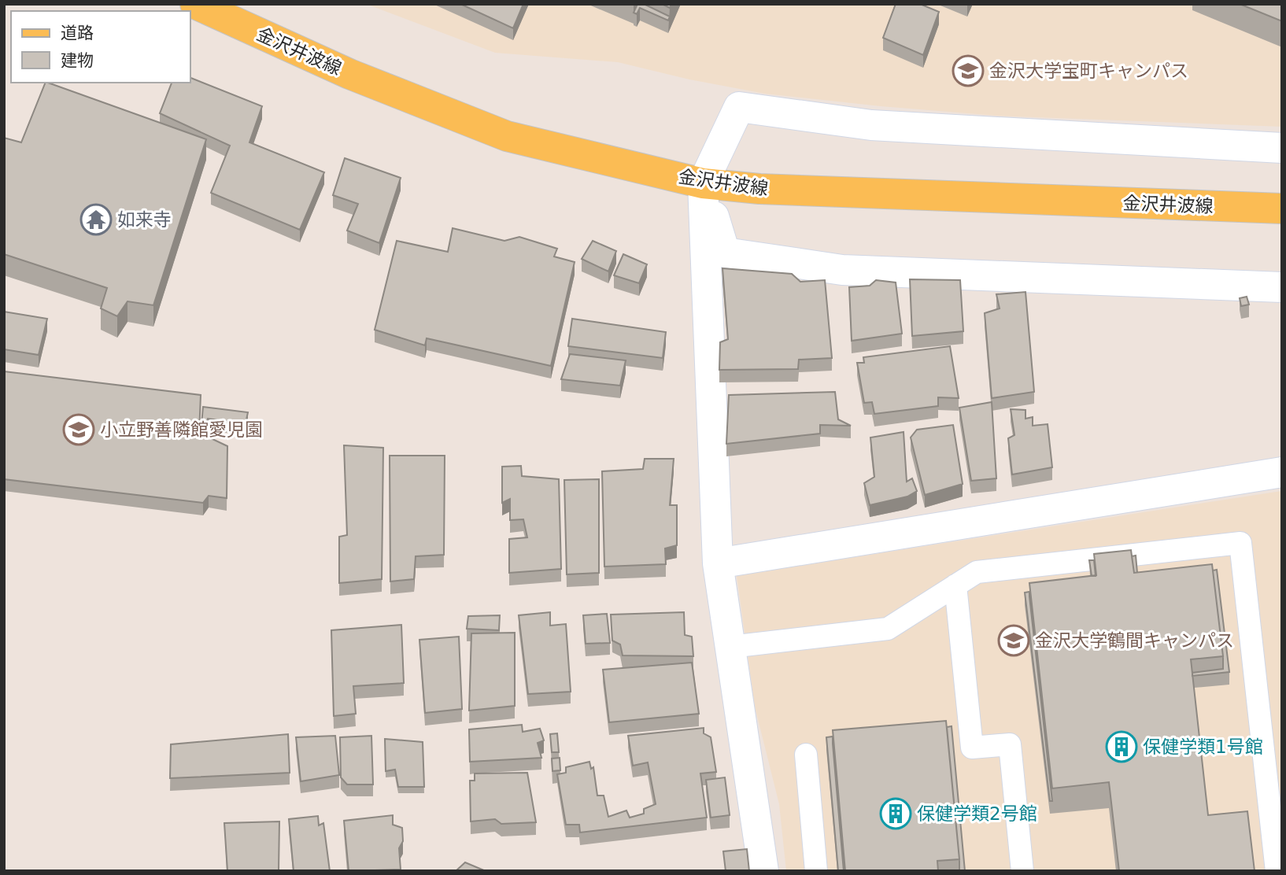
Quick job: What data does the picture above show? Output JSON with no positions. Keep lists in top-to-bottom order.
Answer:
{
  "streets": {
    "main road": ["金沢井波線"]
  },
  "places": {
    "school or university": ["金沢大学宝町キャンパス", "小立野善隣館愛児園", "金沢大学鶴間キャンパス"],
    "temple": ["如来寺"],
    "building": ["保健学類1号館", "保健学類2号館"]
  },
  "legend": ["道路", "建物"]
}
